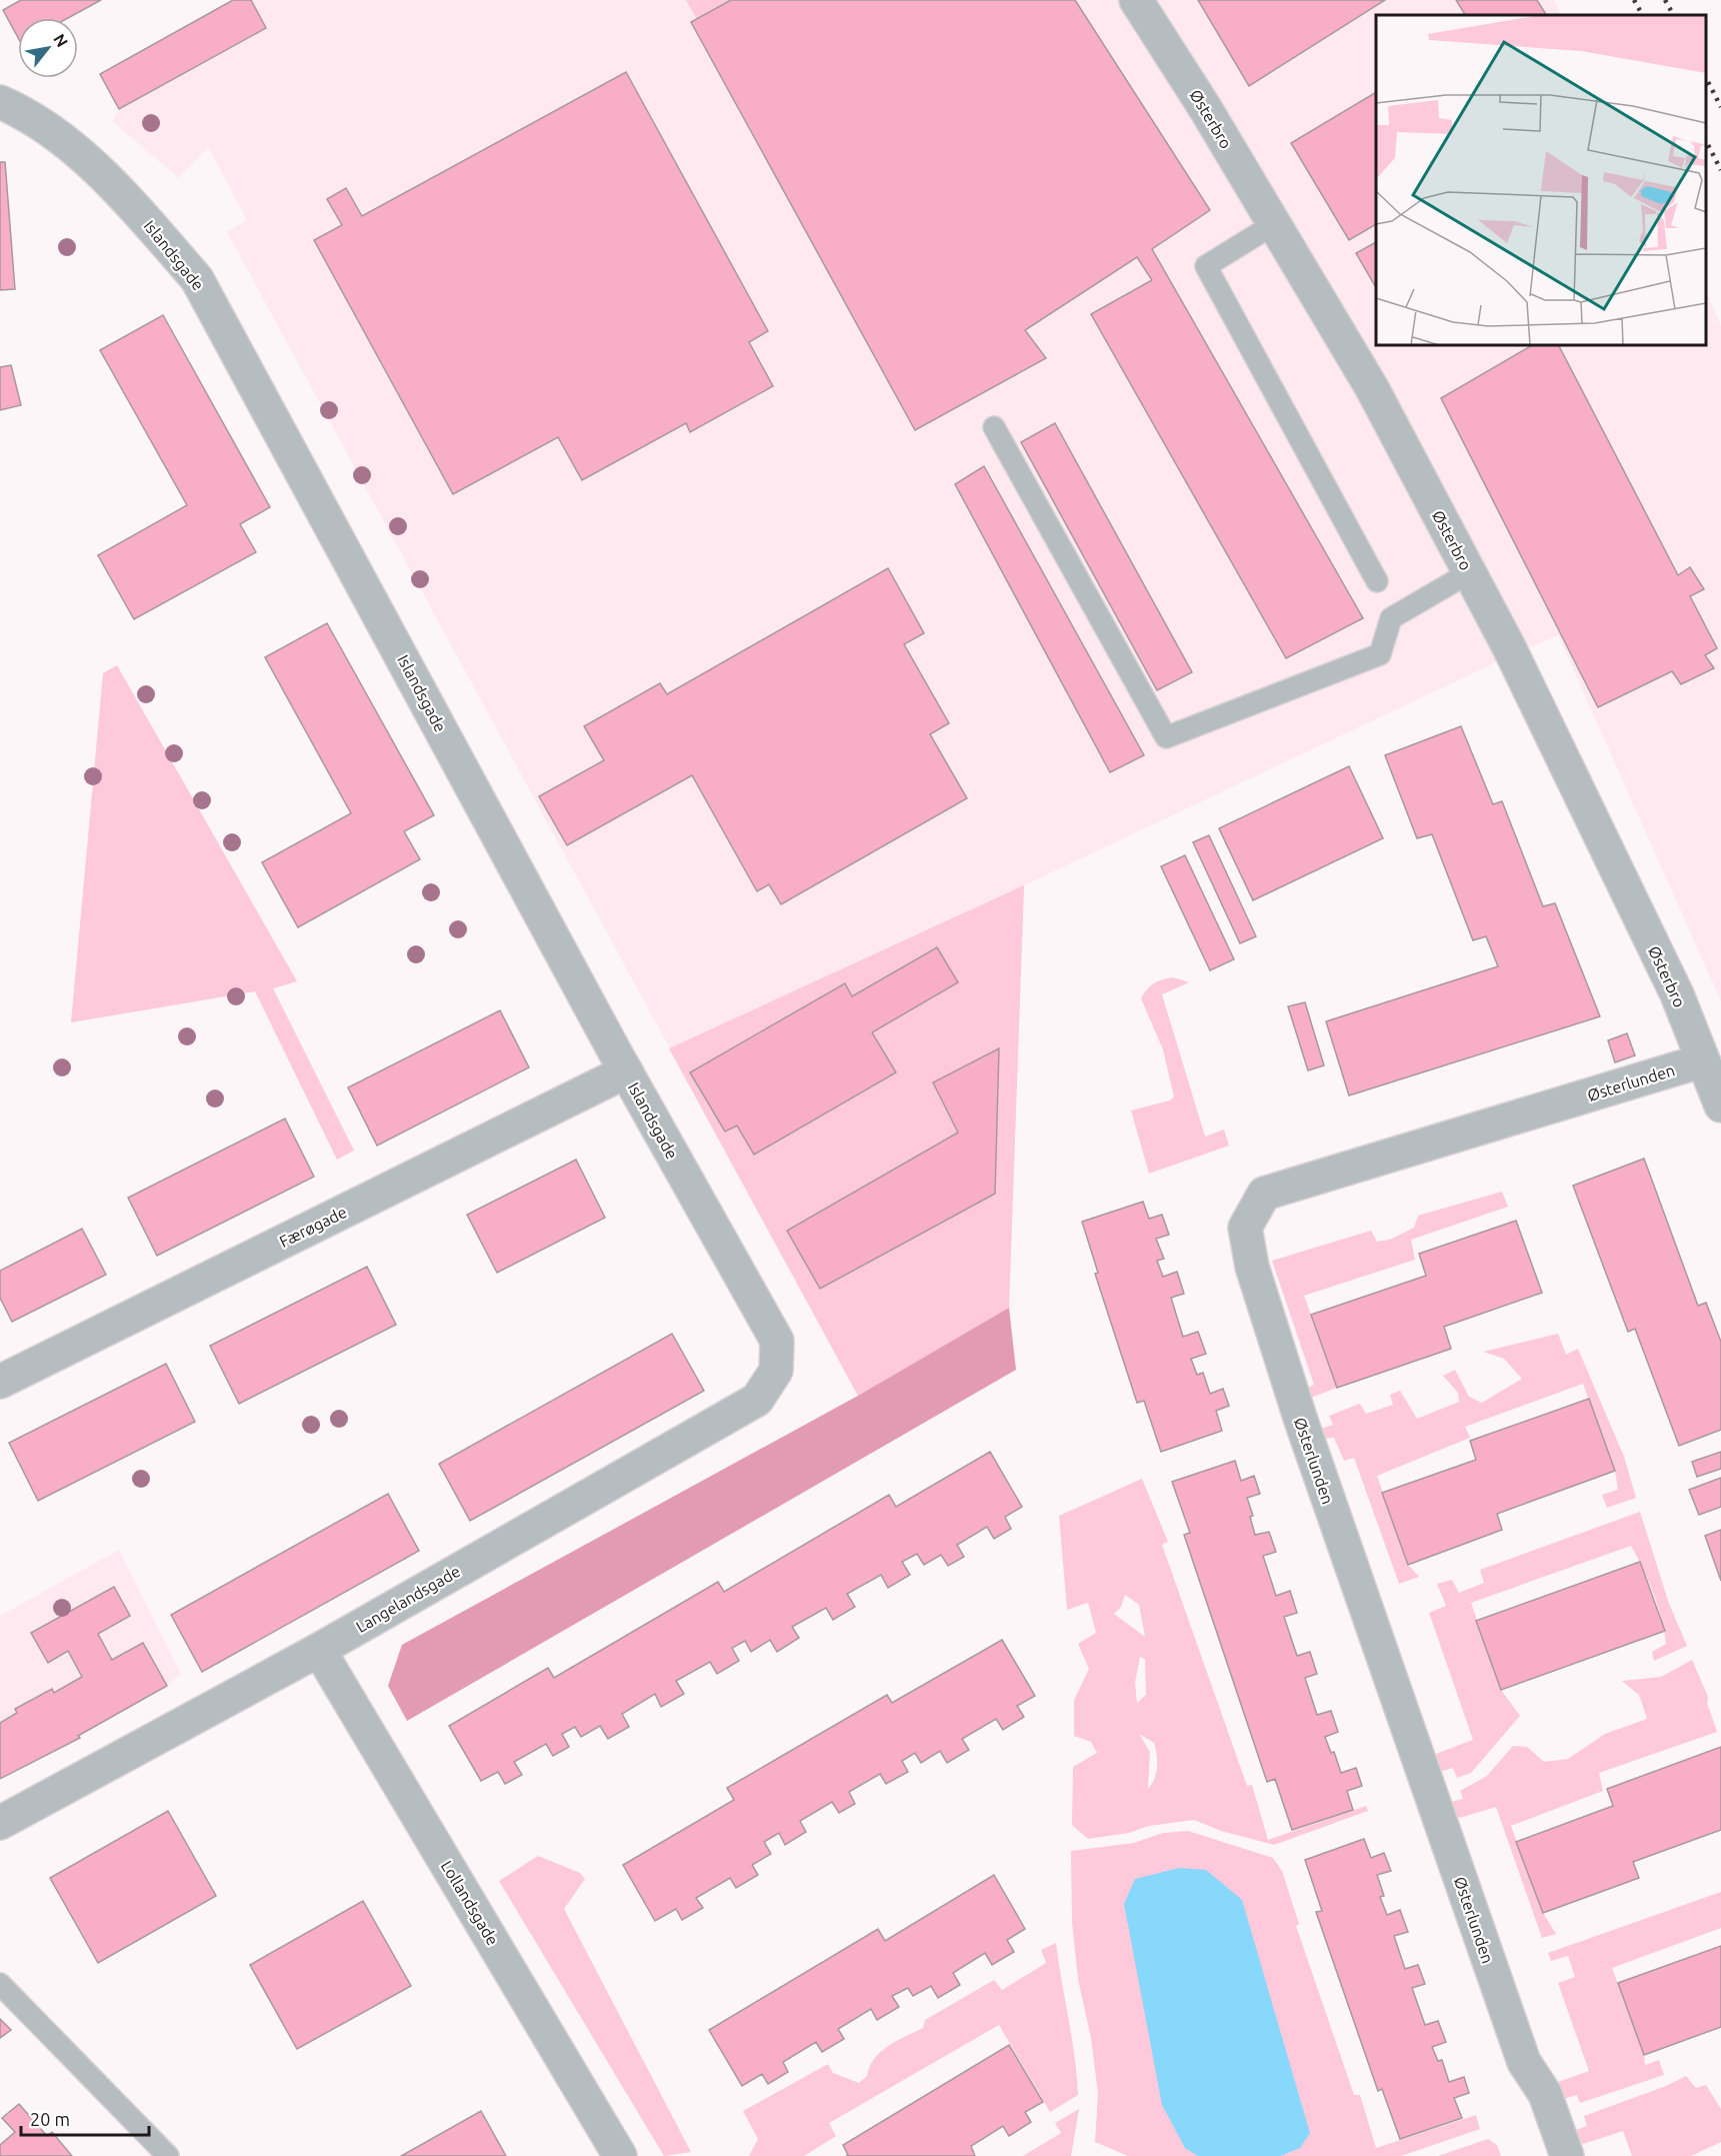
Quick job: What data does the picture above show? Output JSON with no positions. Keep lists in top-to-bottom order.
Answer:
{
  "streets": {
    "street": [
      "Østerbro",
      "Islandsgade",
      "Østerlunden",
      "Færøgade",
      "Langelandsgade",
      "Lollandsgade"
    ]
  },
  "crossings": [
    ["Østerbro", "Østerlunden"],
    ["Islandsgade", "Færøgade"],
    ["Islandsgade", "Langelandsgade"],
    ["Langelandsgade", "Lollandsgade"]
  ],
  "scale_bar": "20 m",
  "north": "top right"
}
